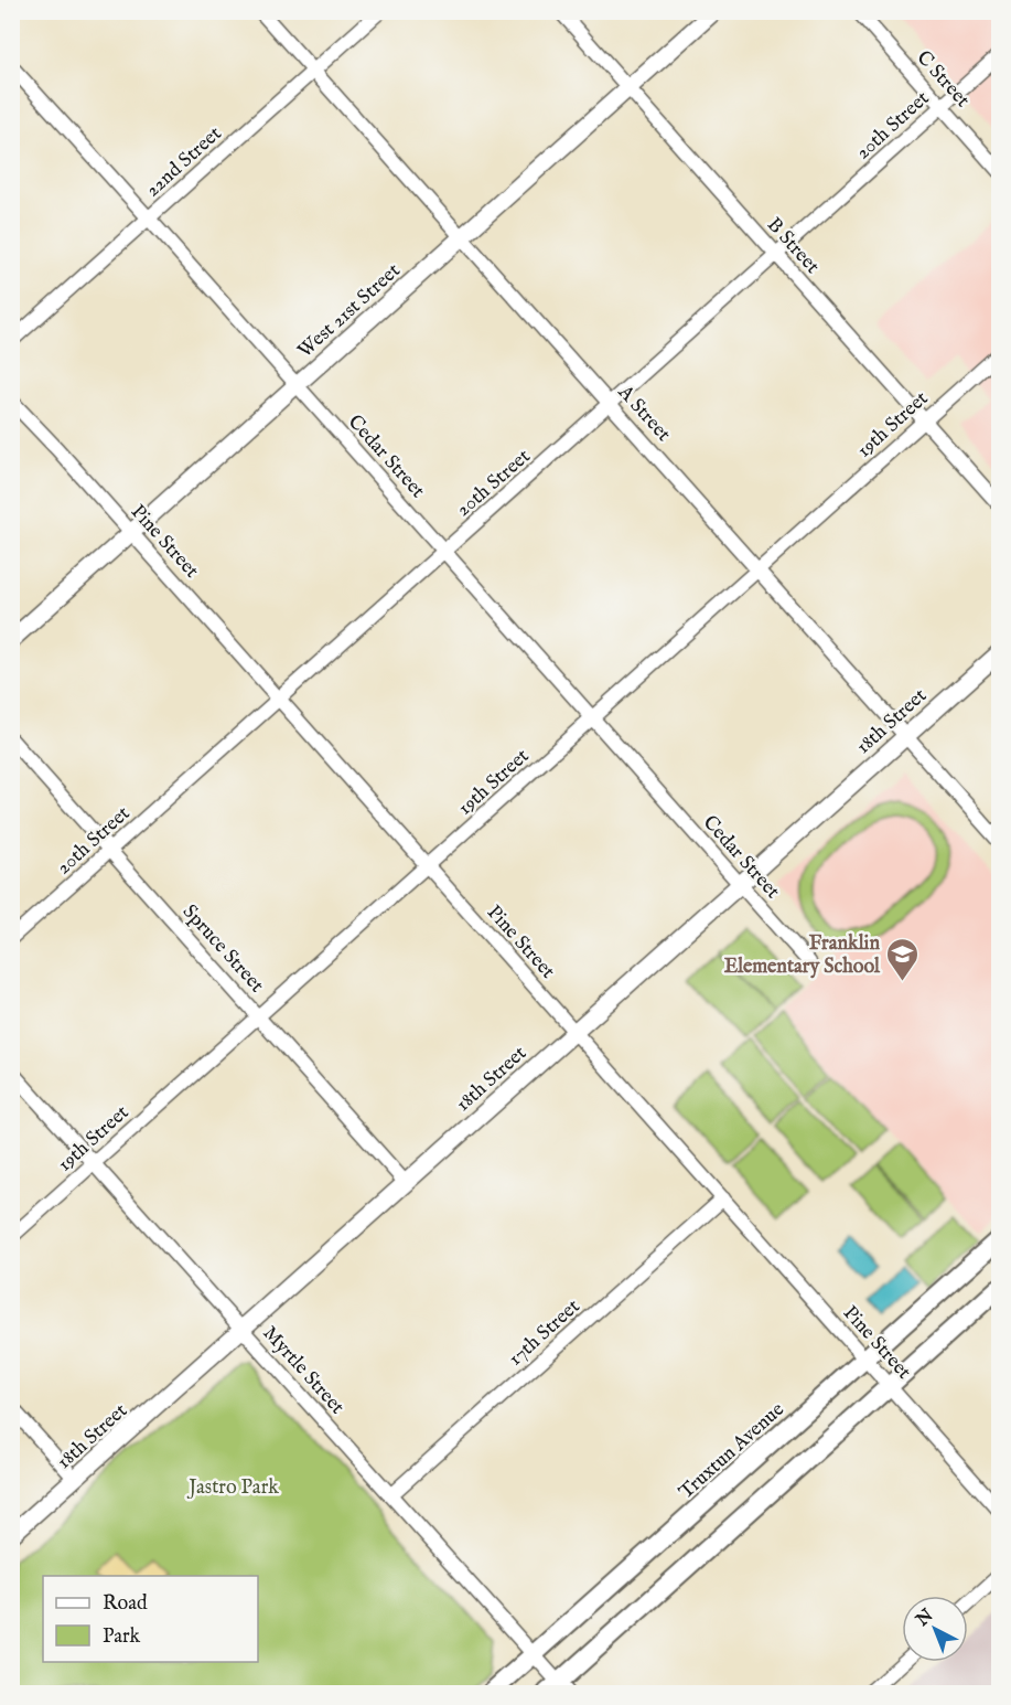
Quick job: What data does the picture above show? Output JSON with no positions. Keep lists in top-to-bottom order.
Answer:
{
  "streets": {
    "main road": ["Truxtun Avenue"],
    "street": [
      "C Street",
      "20th Street",
      "22nd Street",
      "B Street",
      "West 21st Street",
      "A Street",
      "19th Street",
      "Cedar Street",
      "Pine Street",
      "18th Street",
      "Spruce Street",
      "17th Street",
      "Myrtle Street"
    ]
  },
  "crossings": [
    ["C Street", "20th Street"],
    ["20th Street", "B Street"],
    ["20th Street", "A Street"],
    ["20th Street", "Cedar Street"],
    ["20th Street", "Pine Street"],
    ["20th Street", "Spruce Street"],
    ["22nd Street", "A Street"],
    ["22nd Street", "Cedar Street"],
    ["B Street", "West 21st Street"],
    ["B Street", "19th Street"],
    ["West 21st Street", "A Street"],
    ["West 21st Street", "Cedar Street"],
    ["West 21st Street", "Pine Street"],
    ["A Street", "19th Street"],
    ["A Street", "18th Street"],
    ["19th Street", "Cedar Street"],
    ["19th Street", "Pine Street"],
    ["19th Street", "Spruce Street"],
    ["19th Street", "Myrtle Street"],
    ["Cedar Street", "18th Street"],
    ["Pine Street", "18th Street"],
    ["Pine Street", "17th Street"],
    ["Pine Street", "Truxtun Avenue"],
    ["18th Street", "Spruce Street"],
    ["18th Street", "Myrtle Street"],
    ["17th Street", "Myrtle Street"],
    ["Myrtle Street", "Truxtun Avenue"]
  ],
  "parks": ["Jastro Park"],
  "places": {
    "school or university": ["Franklin Elementary School"]
  },
  "legend": ["Road", "Park"],
  "north": "top left"
}
